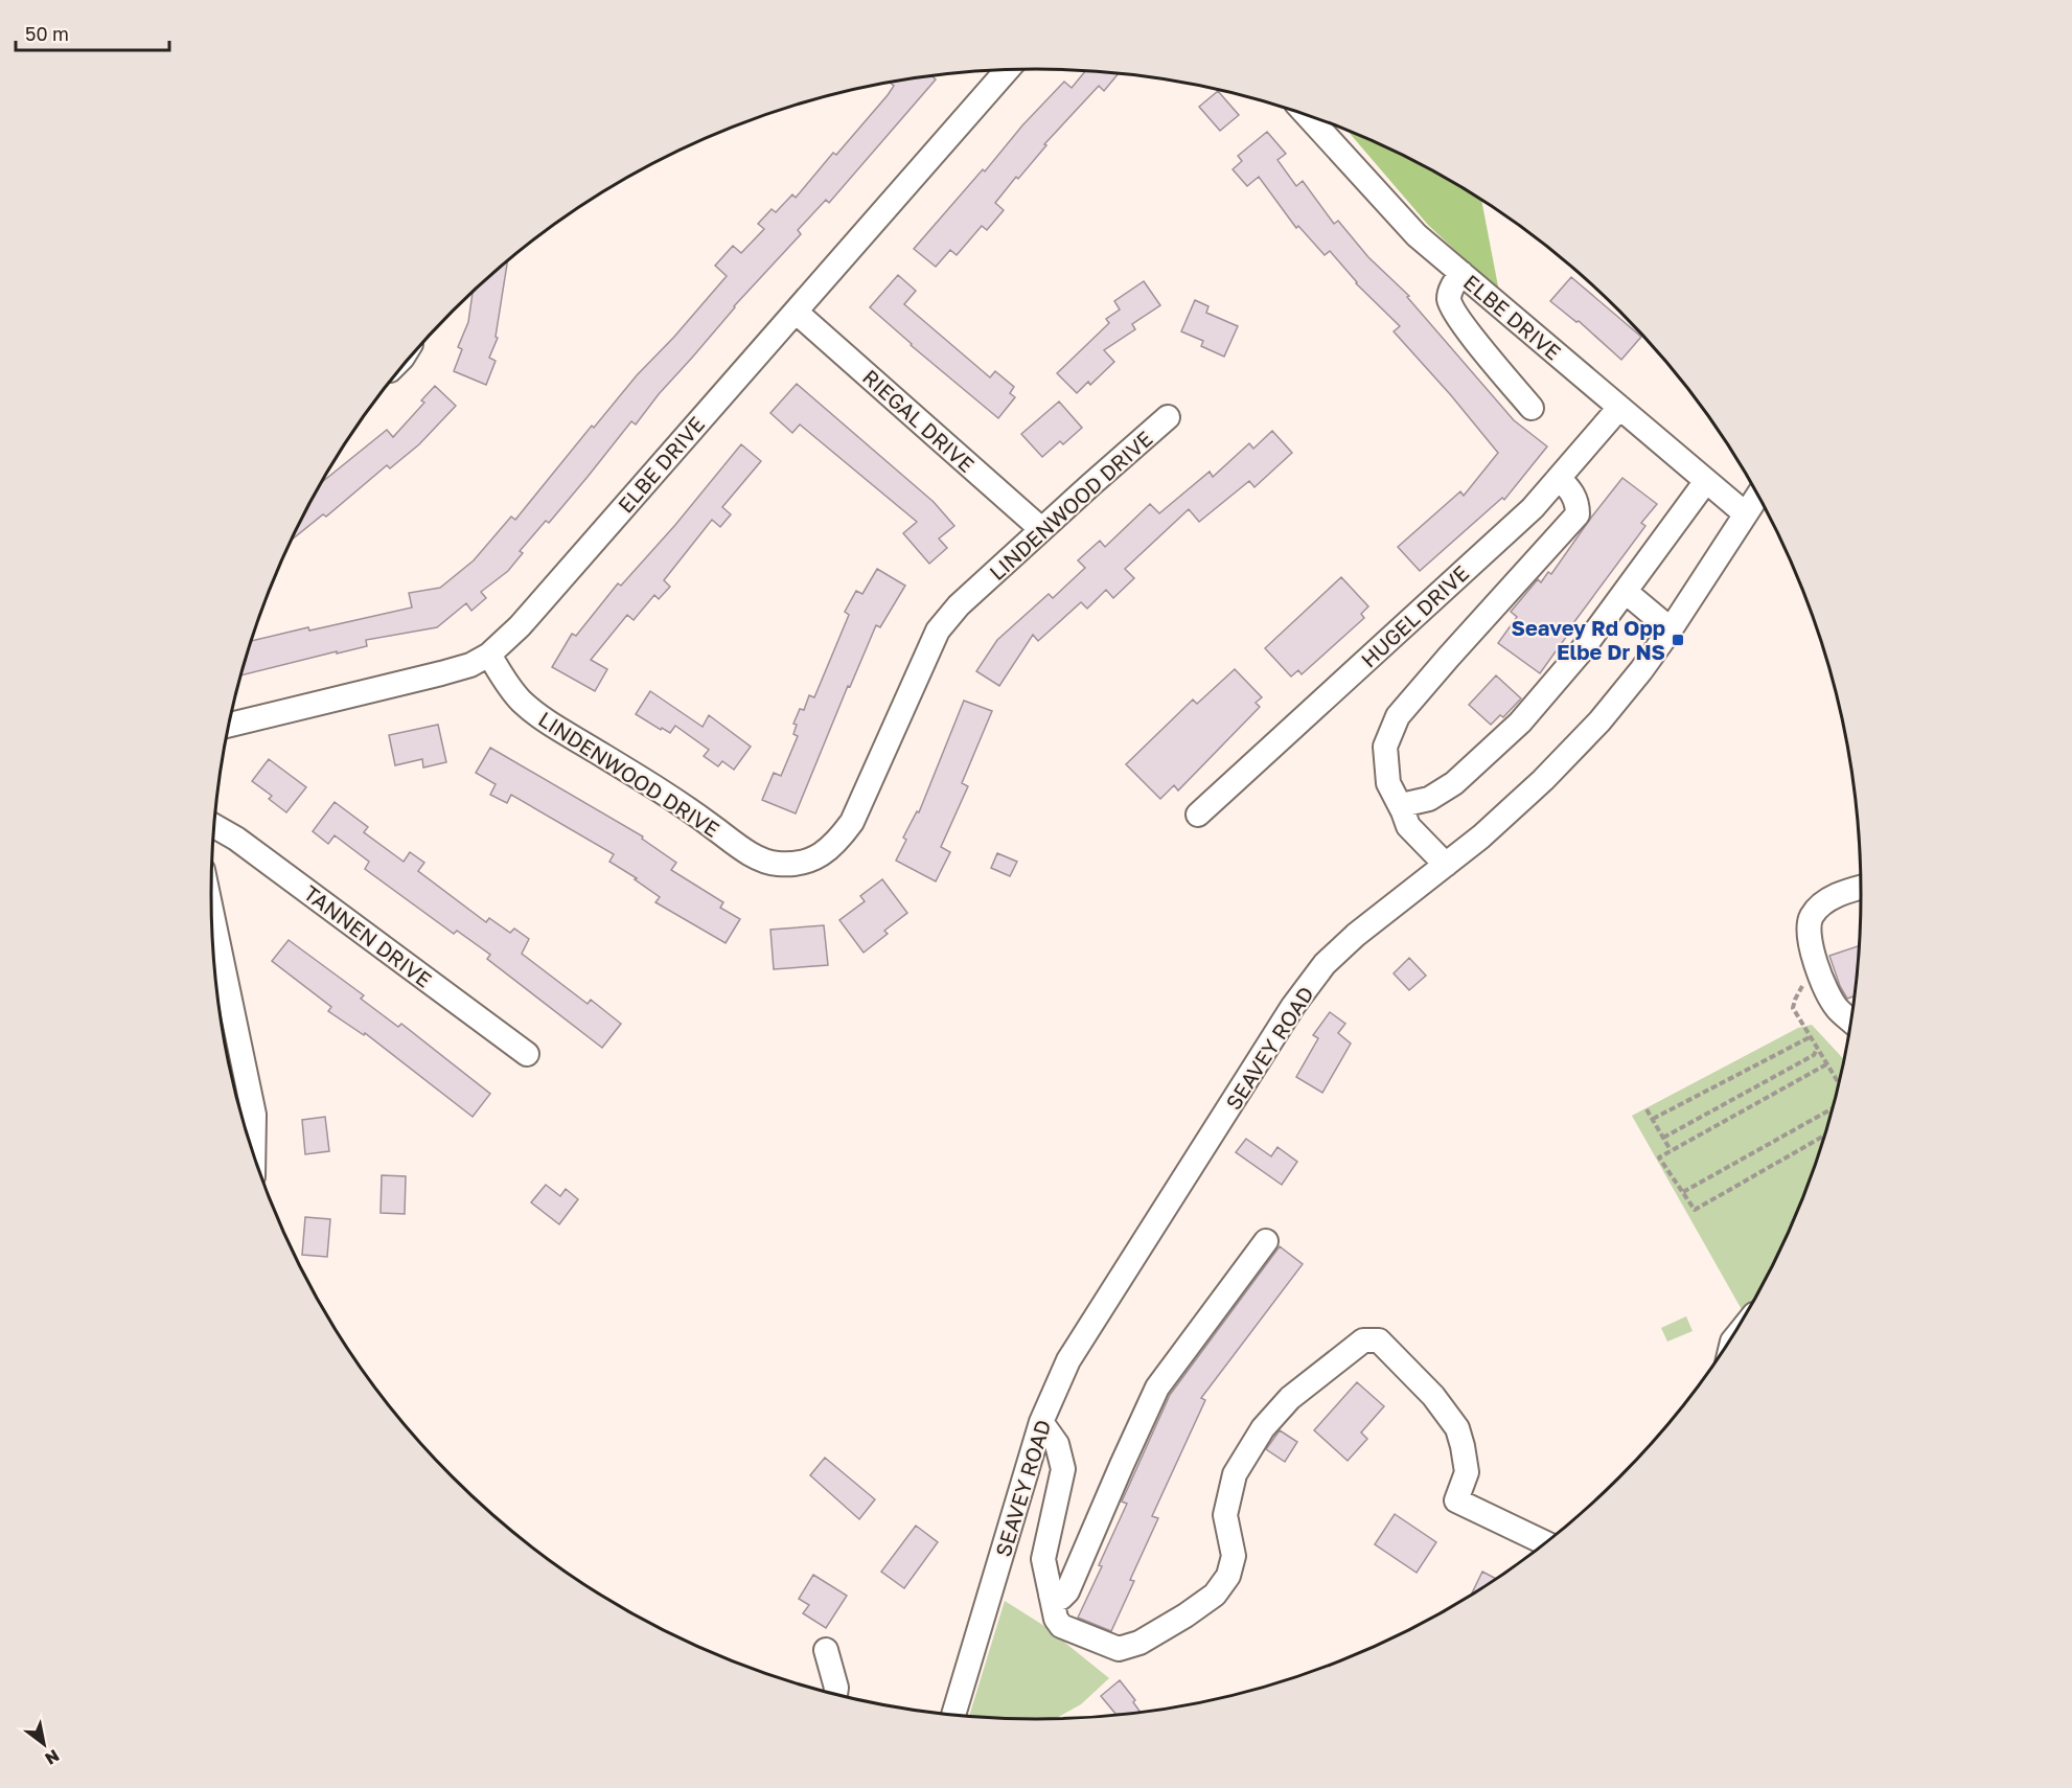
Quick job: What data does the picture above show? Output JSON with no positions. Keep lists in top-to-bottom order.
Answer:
{
  "streets": {
    "street": [
      "ELBE DRIVE",
      "RIEGAL DRIVE",
      "LINDENWOOD DRIVE",
      "HUGEL DRIVE",
      "TANNEN DRIVE",
      "SEAVEY ROAD"
    ]
  },
  "crossings": [
    ["ELBE DRIVE", "RIEGAL DRIVE"],
    ["ELBE DRIVE", "LINDENWOOD DRIVE"],
    ["ELBE DRIVE", "HUGEL DRIVE"],
    ["ELBE DRIVE", "SEAVEY ROAD"],
    ["RIEGAL DRIVE", "LINDENWOOD DRIVE"]
  ],
  "places": {
    "transit": ["Seavey Rd Opp Elbe Dr NS"]
  },
  "scale_bar": "50 m",
  "north": "bottom right"
}
